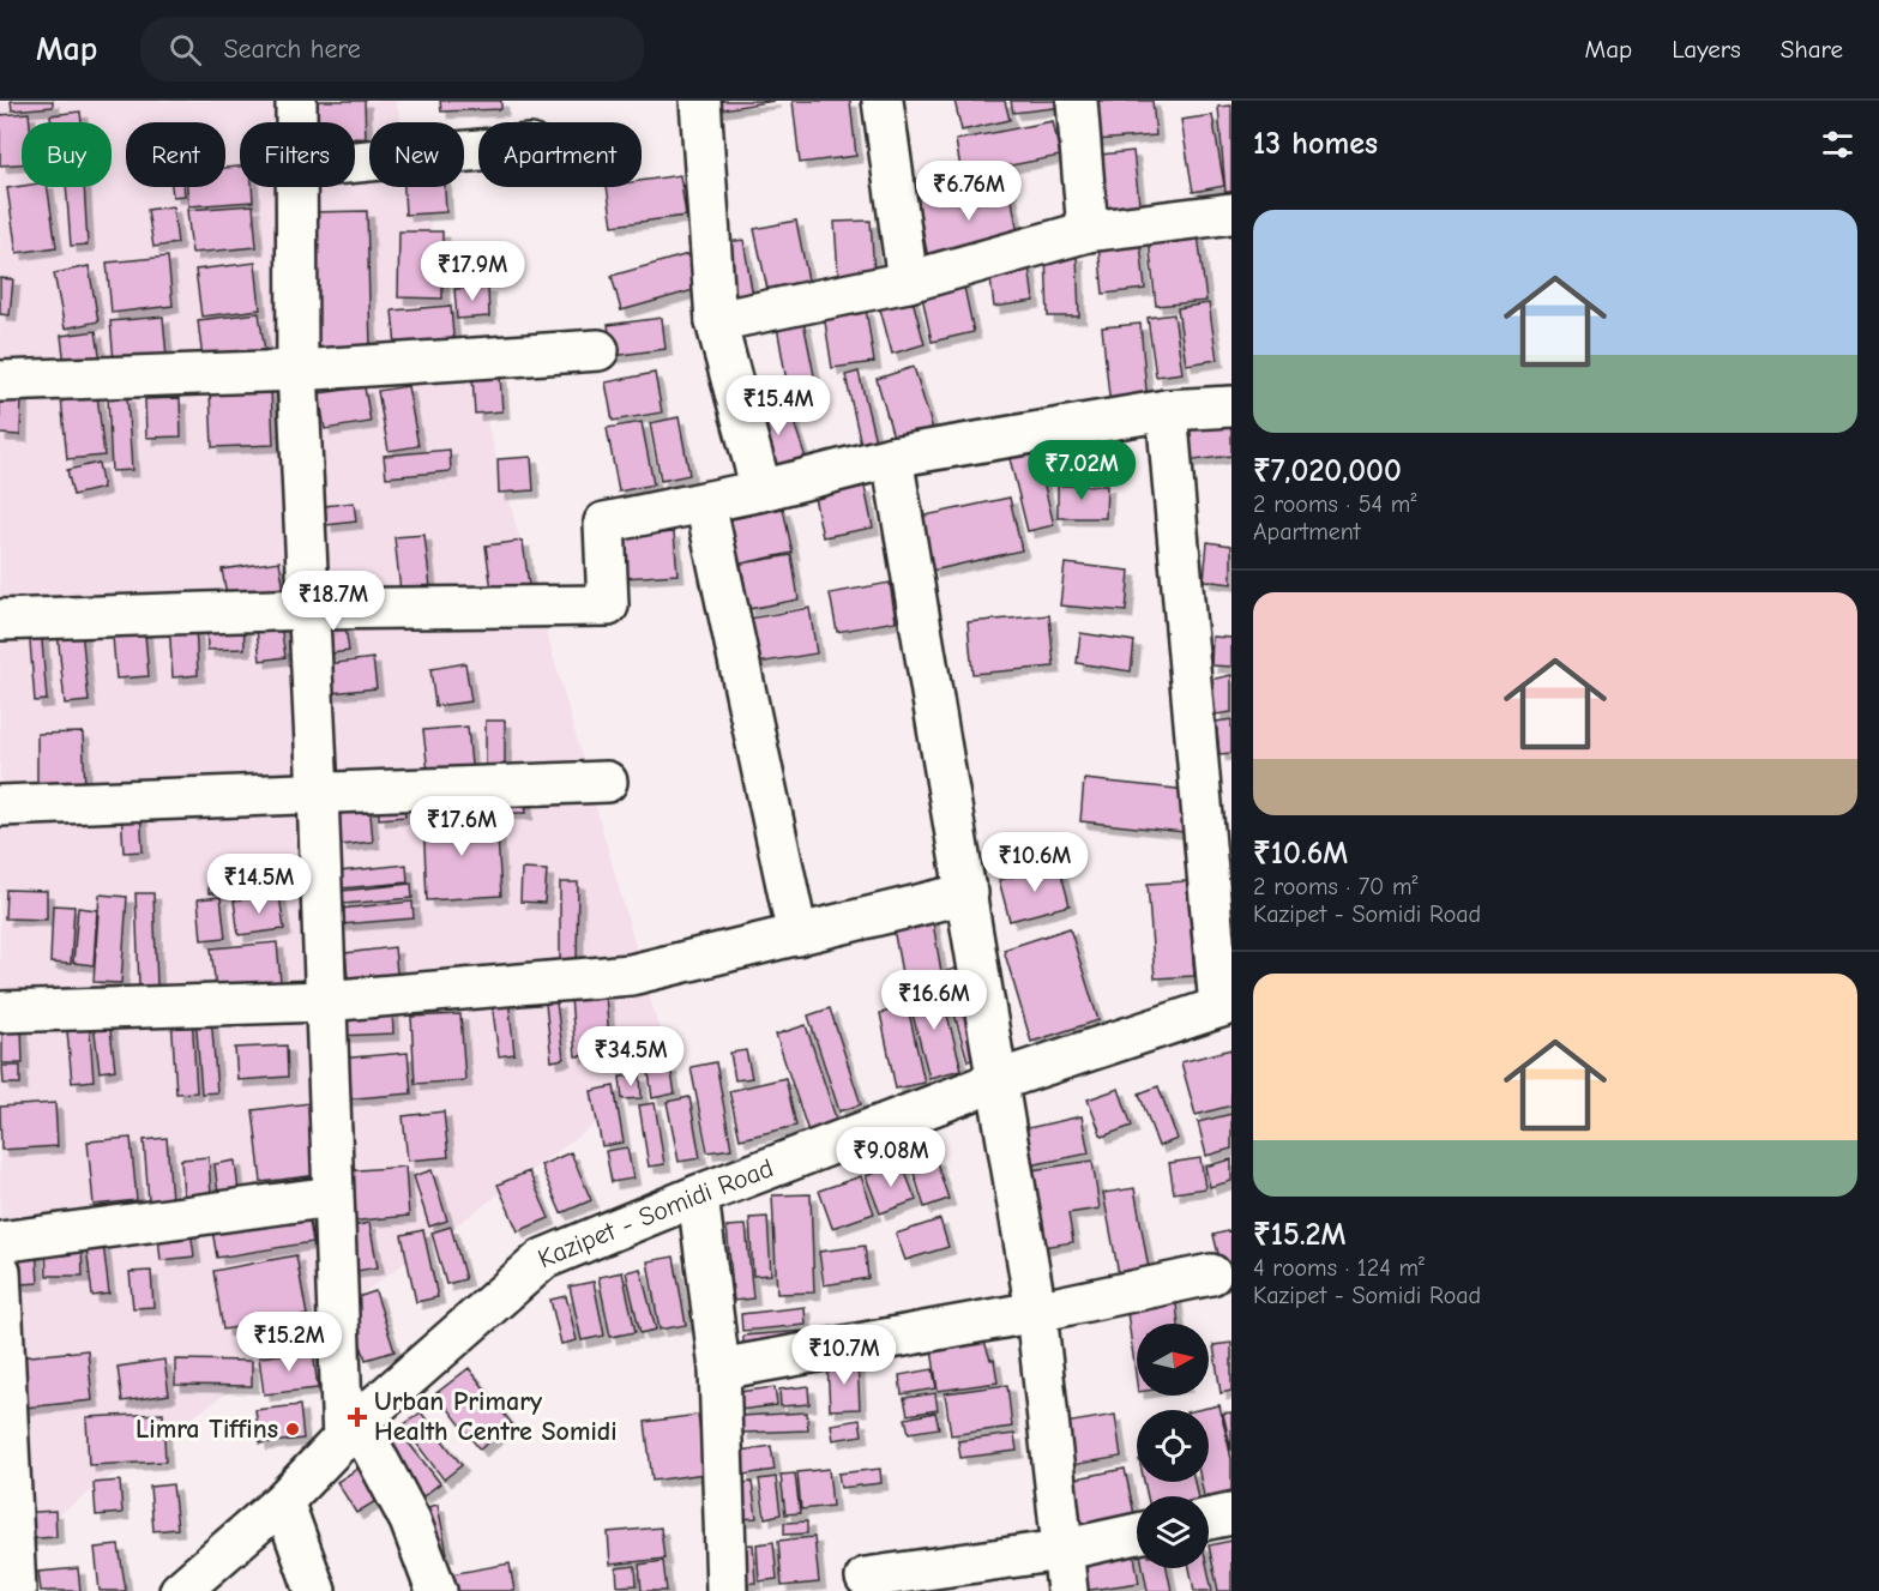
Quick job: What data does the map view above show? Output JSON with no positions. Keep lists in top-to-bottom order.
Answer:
{
  "streets": {
    "street": ["Kazipet - Somidi Road"]
  },
  "places": {
    "health": ["Urban Primary Health Centre Somidi"],
    "other": ["Limra Tiffins"]
  },
  "north": "right",
  "page": {
    "header": "Map",
    "search": "Search here",
    "nav": ["Map", "Layers", "Share"],
    "heading": "13 homes",
    "chip": [
      "Buy",
      "Rent",
      "Filters",
      "New",
      "Apartment"
    ],
    "price": [
      "₹6.76M",
      "₹17.9M",
      "₹15.4M",
      "₹7.02M",
      "₹18.7M",
      "₹17.6M",
      "₹10.6M",
      "₹14.5M",
      "₹16.6M",
      "₹34.5M",
      "₹9.08M",
      "₹15.2M",
      "₹10.7M"
    ],
    "list": [
      {
        "name": "₹7,020,000",
        "note": "2 rooms · 54 m² · Apartment"
      },
      {
        "name": "₹10.6M",
        "note": "2 rooms · 70 m² · Kazipet - Somidi Road"
      },
      {
        "name": "₹15.2M",
        "note": "4 rooms · 124 m² · Kazipet - Somidi Road"
      }
    ]
  }
}
